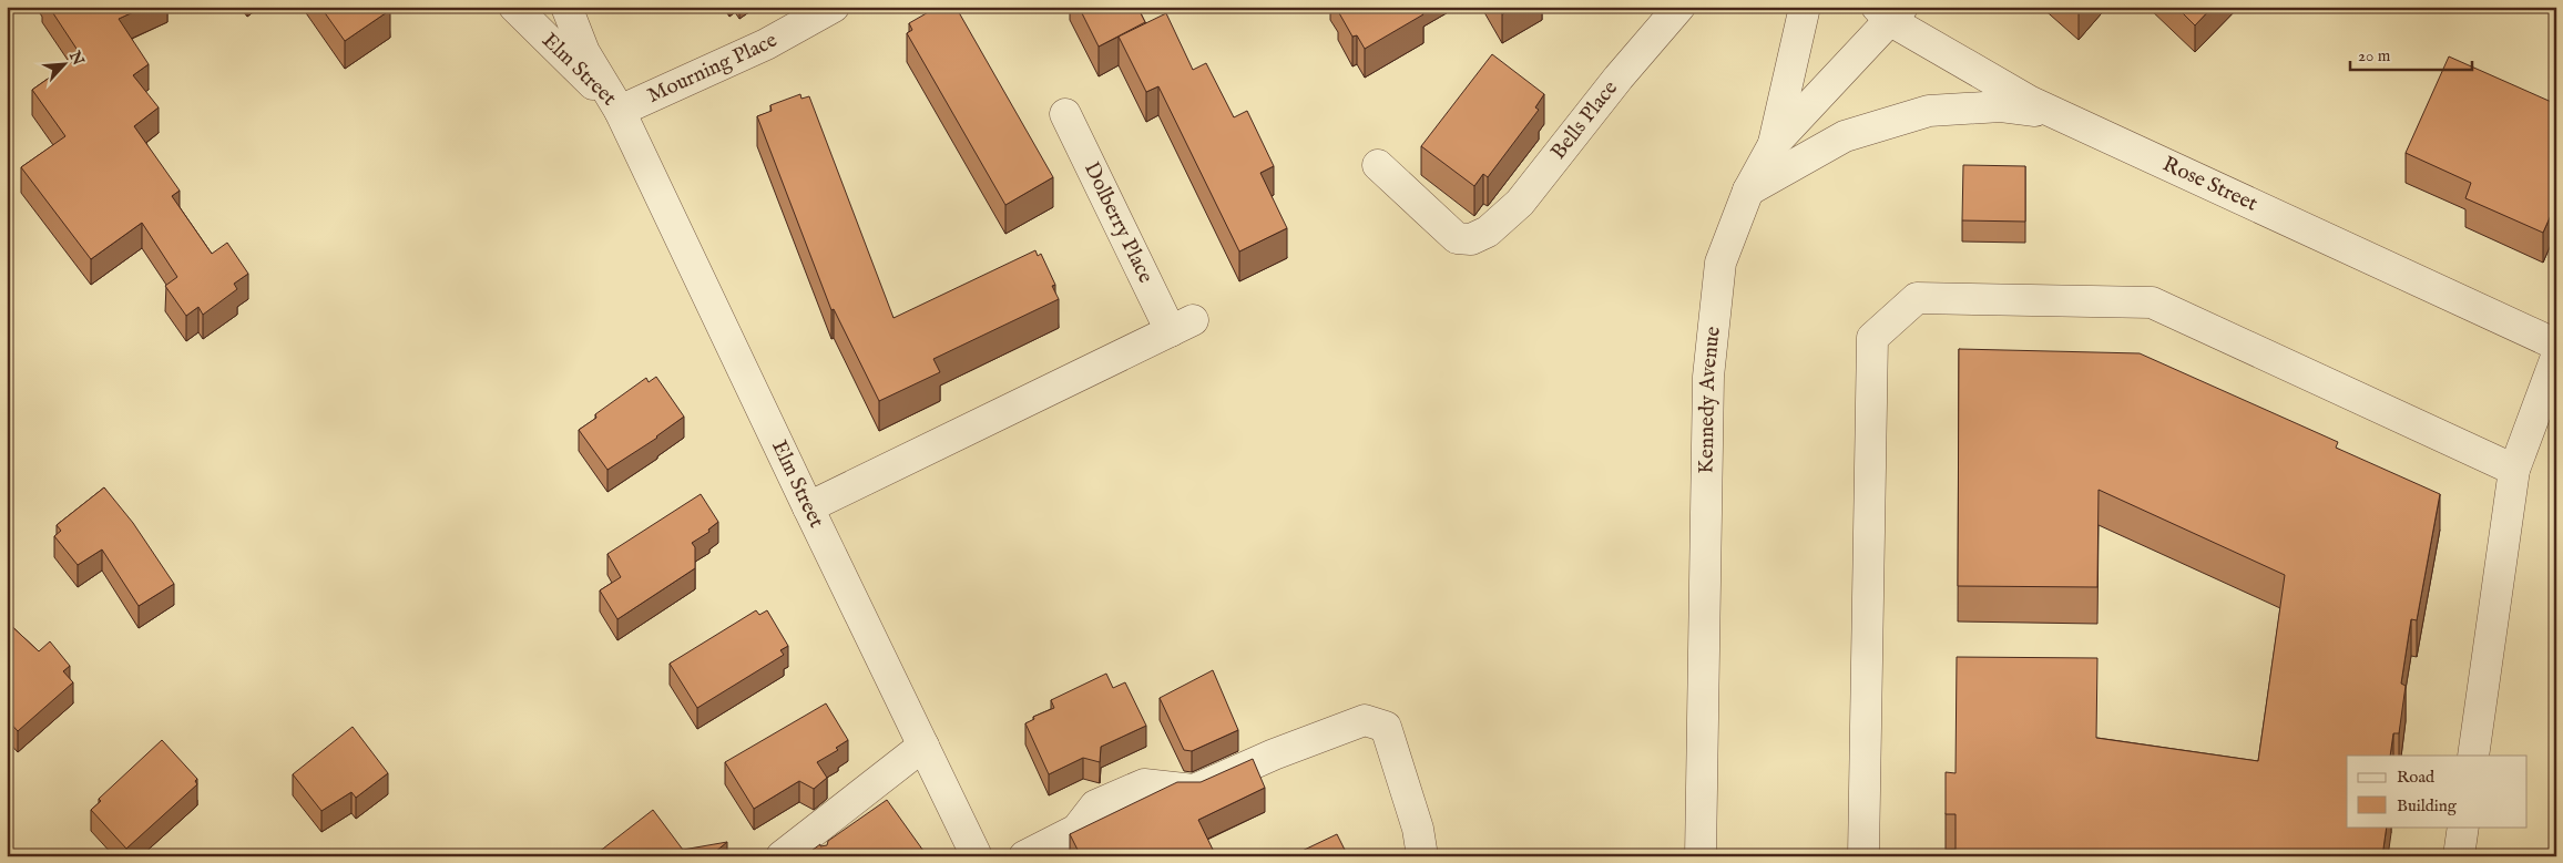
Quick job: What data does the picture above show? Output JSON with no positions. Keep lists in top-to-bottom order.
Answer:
{
  "streets": {
    "street": [
      "Mourning Place",
      "Elm Street",
      "Bells Place",
      "Rose Street",
      "Dolberry Place",
      "Kennedy Avenue"
    ]
  },
  "crossings": [
    ["Mourning Place", "Elm Street"],
    ["Elm Street", "Dolberry Place"],
    ["Rose Street", "Kennedy Avenue"]
  ],
  "legend": ["Road", "Building"],
  "scale_bar": "20 m",
  "north": "top right"
}
